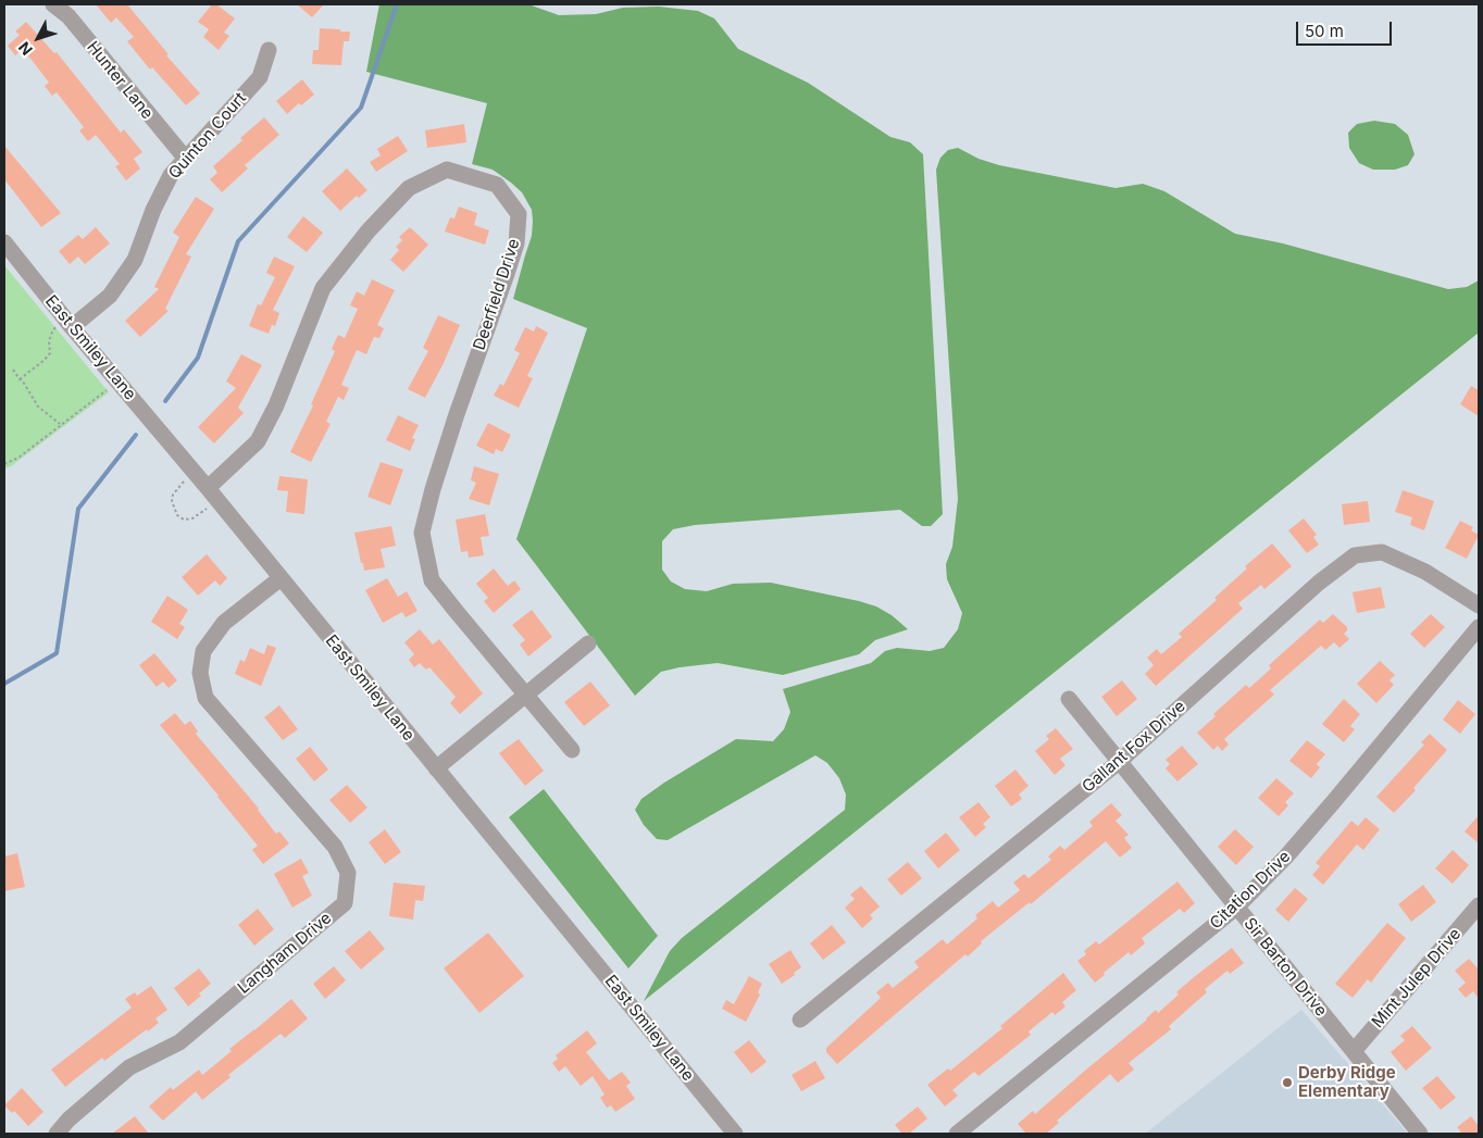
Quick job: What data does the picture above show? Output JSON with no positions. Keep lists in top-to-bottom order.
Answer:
{
  "streets": {
    "street": [
      "Hunter Lane",
      "Quinton Court",
      "Deerfield Drive",
      "East Smiley Lane",
      "Gallant Fox Drive",
      "Citation Drive",
      "Langham Drive",
      "Sir Barton Drive",
      "Mint Julep Drive"
    ]
  },
  "crossings": [
    ["Hunter Lane", "Quinton Court"],
    ["Quinton Court", "East Smiley Lane"],
    ["Deerfield Drive", "East Smiley Lane"],
    ["East Smiley Lane", "Langham Drive"],
    ["Gallant Fox Drive", "Sir Barton Drive"],
    ["Citation Drive", "Sir Barton Drive"],
    ["Sir Barton Drive", "Mint Julep Drive"]
  ],
  "places": ["Derby Ridge Elementary"],
  "scale_bar": "50 m",
  "north": "bottom left"
}
